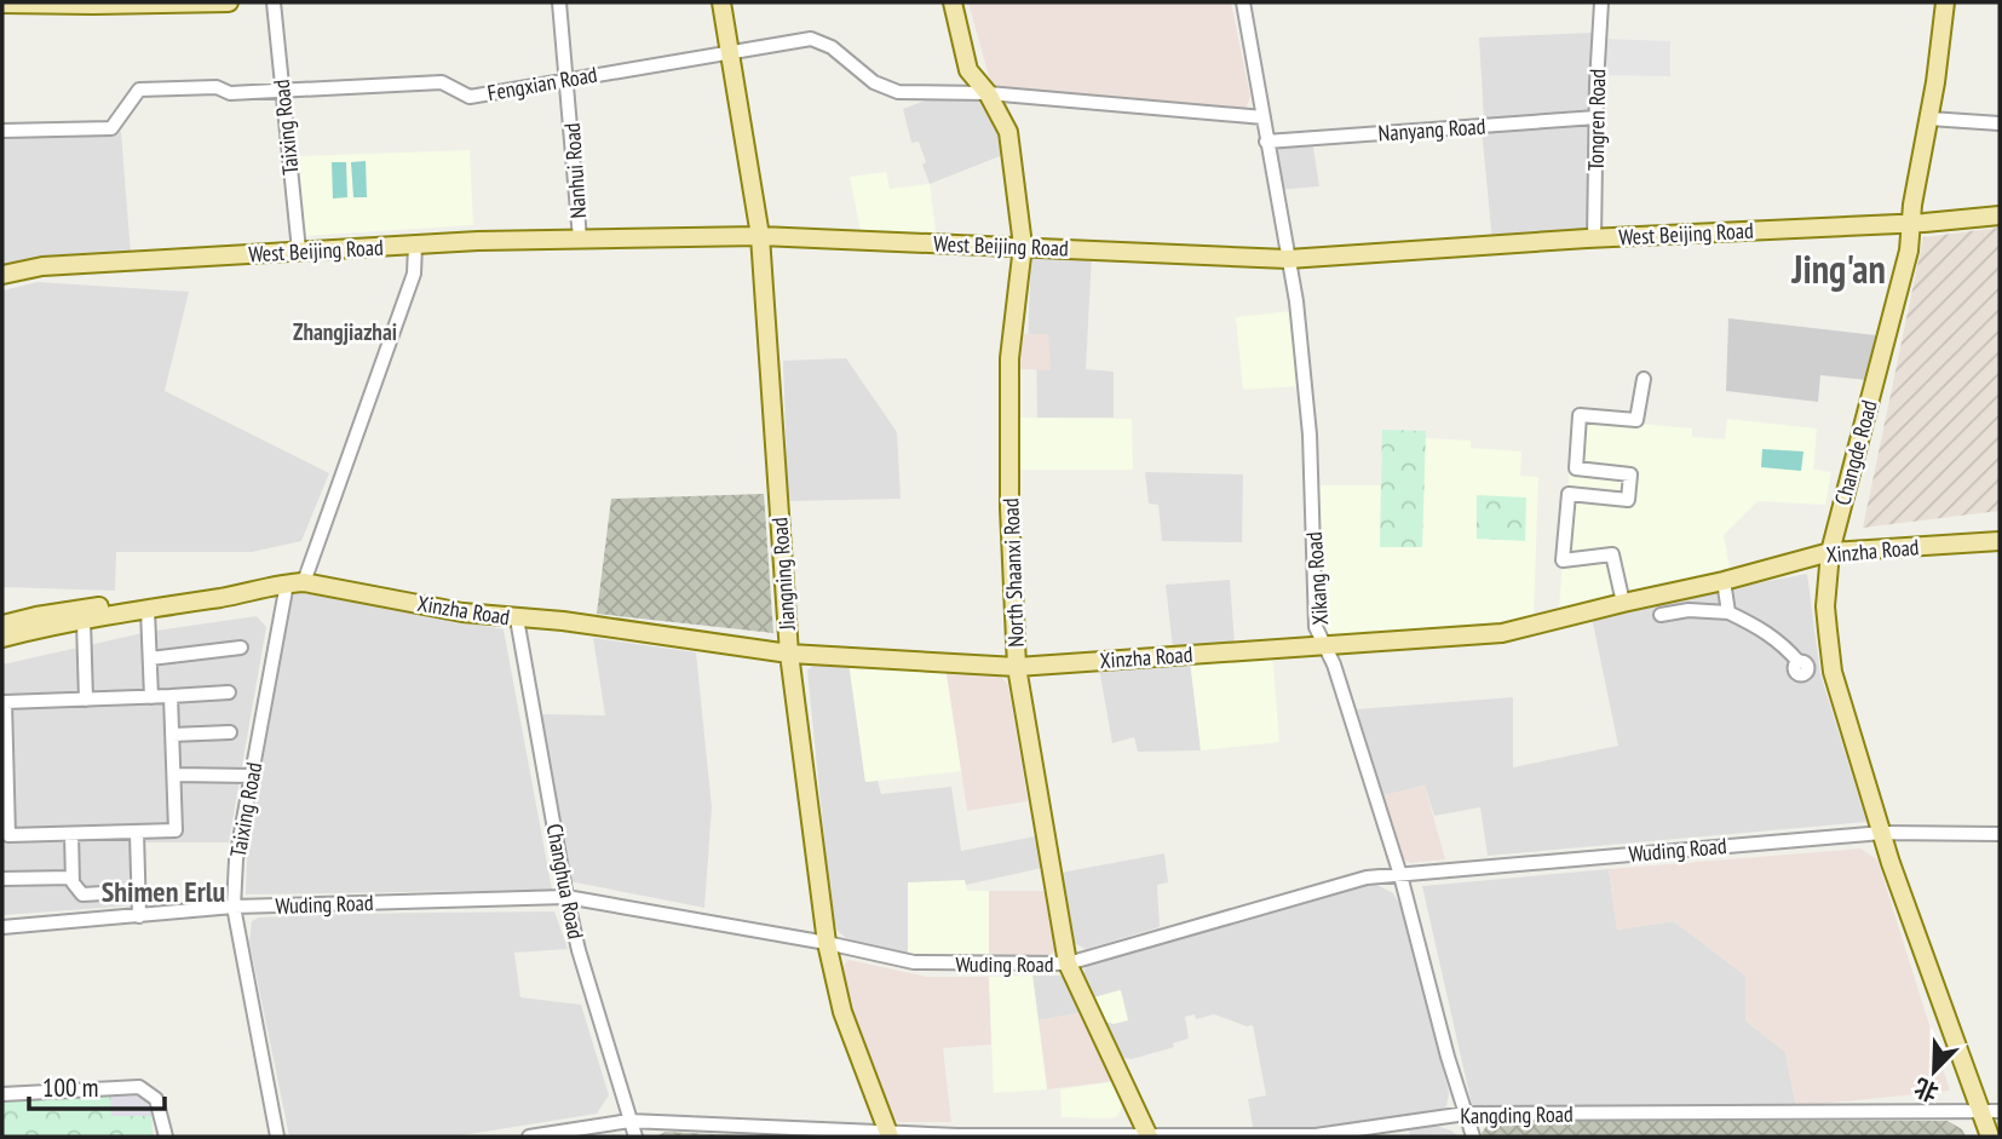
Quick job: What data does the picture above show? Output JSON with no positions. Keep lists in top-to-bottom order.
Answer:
{
  "streets": {
    "main road": [
      "West Beijing Road",
      "Changde Road",
      "Xinzha Road",
      "North Shaanxi Road",
      "Jiangning Road"
    ],
    "street": [
      "Fengxian Road",
      "Tongren Road",
      "Taixing Road",
      "Nanyang Road",
      "Nanhui Road",
      "Xikang Road",
      "Wuding Road",
      "Changhua Road",
      "Kangding Road"
    ]
  },
  "crossings": [
    ["Fengxian Road", "Taixing Road"],
    ["Fengxian Road", "Nanhui Road"],
    ["Fengxian Road", "North Shaanxi Road"],
    ["Fengxian Road", "Jiangning Road"],
    ["Tongren Road", "Nanyang Road"],
    ["Tongren Road", "West Beijing Road"],
    ["Taixing Road", "West Beijing Road"],
    ["Taixing Road", "Xinzha Road"],
    ["Taixing Road", "Wuding Road"],
    ["Nanyang Road", "Xikang Road"],
    ["Nanhui Road", "West Beijing Road"],
    ["West Beijing Road", "Changde Road"],
    ["West Beijing Road", "North Shaanxi Road"],
    ["West Beijing Road", "Jiangning Road"],
    ["West Beijing Road", "Xikang Road"],
    ["Changde Road", "Xinzha Road"],
    ["Changde Road", "Wuding Road"],
    ["Changde Road", "Kangding Road"],
    ["Xinzha Road", "North Shaanxi Road"],
    ["Xinzha Road", "Jiangning Road"],
    ["Xinzha Road", "Xikang Road"],
    ["Xinzha Road", "Changhua Road"],
    ["North Shaanxi Road", "Wuding Road"],
    ["North Shaanxi Road", "Kangding Road"],
    ["Jiangning Road", "Wuding Road"],
    ["Jiangning Road", "Kangding Road"],
    ["Xikang Road", "Wuding Road"],
    ["Xikang Road", "Kangding Road"],
    ["Wuding Road", "Changhua Road"],
    ["Changhua Road", "Kangding Road"]
  ],
  "districts": ["Jing'an", "Zhangjiazhai", "Shimen Erlu"],
  "scale_bar": "100 m",
  "north": "bottom left"
}
